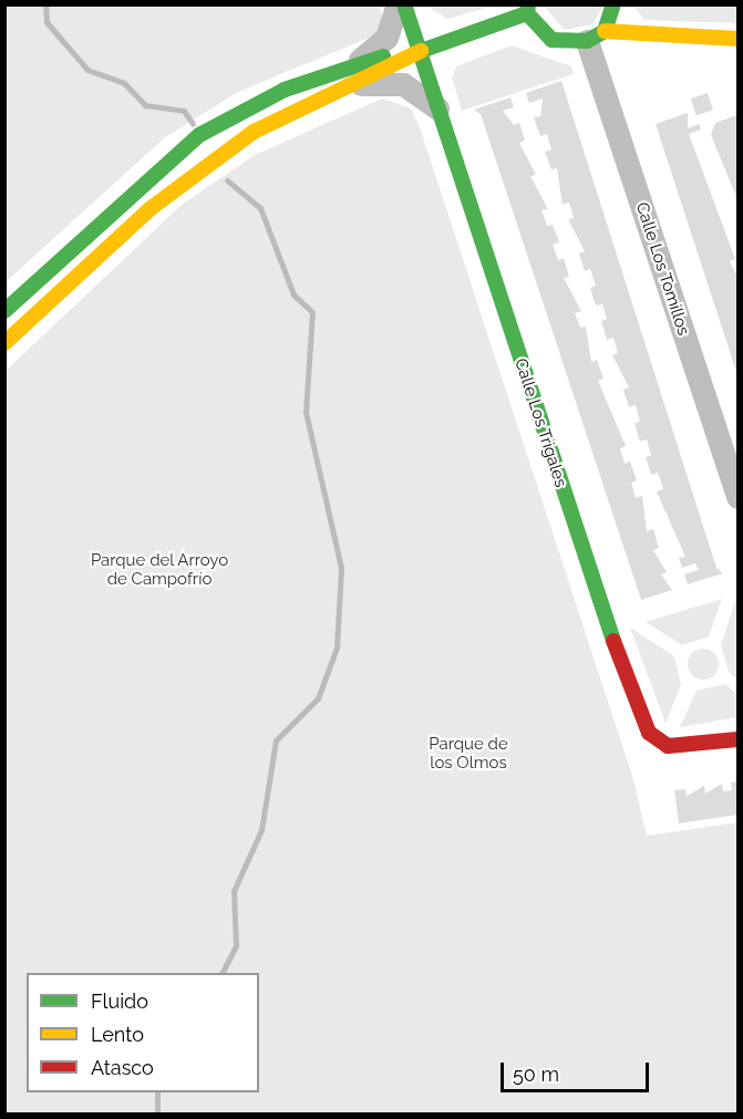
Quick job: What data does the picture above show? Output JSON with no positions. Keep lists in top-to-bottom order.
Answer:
{
  "streets": {
    "main road": ["Calle Los Trigales"],
    "street": ["Calle Los Tomillos"]
  },
  "parks": ["Parque del Arroyo de Campofrío", "Parque de los Olmos"],
  "legend": ["Fluido", "Lento", "Atasco"],
  "scale_bar": "50 m"
}
